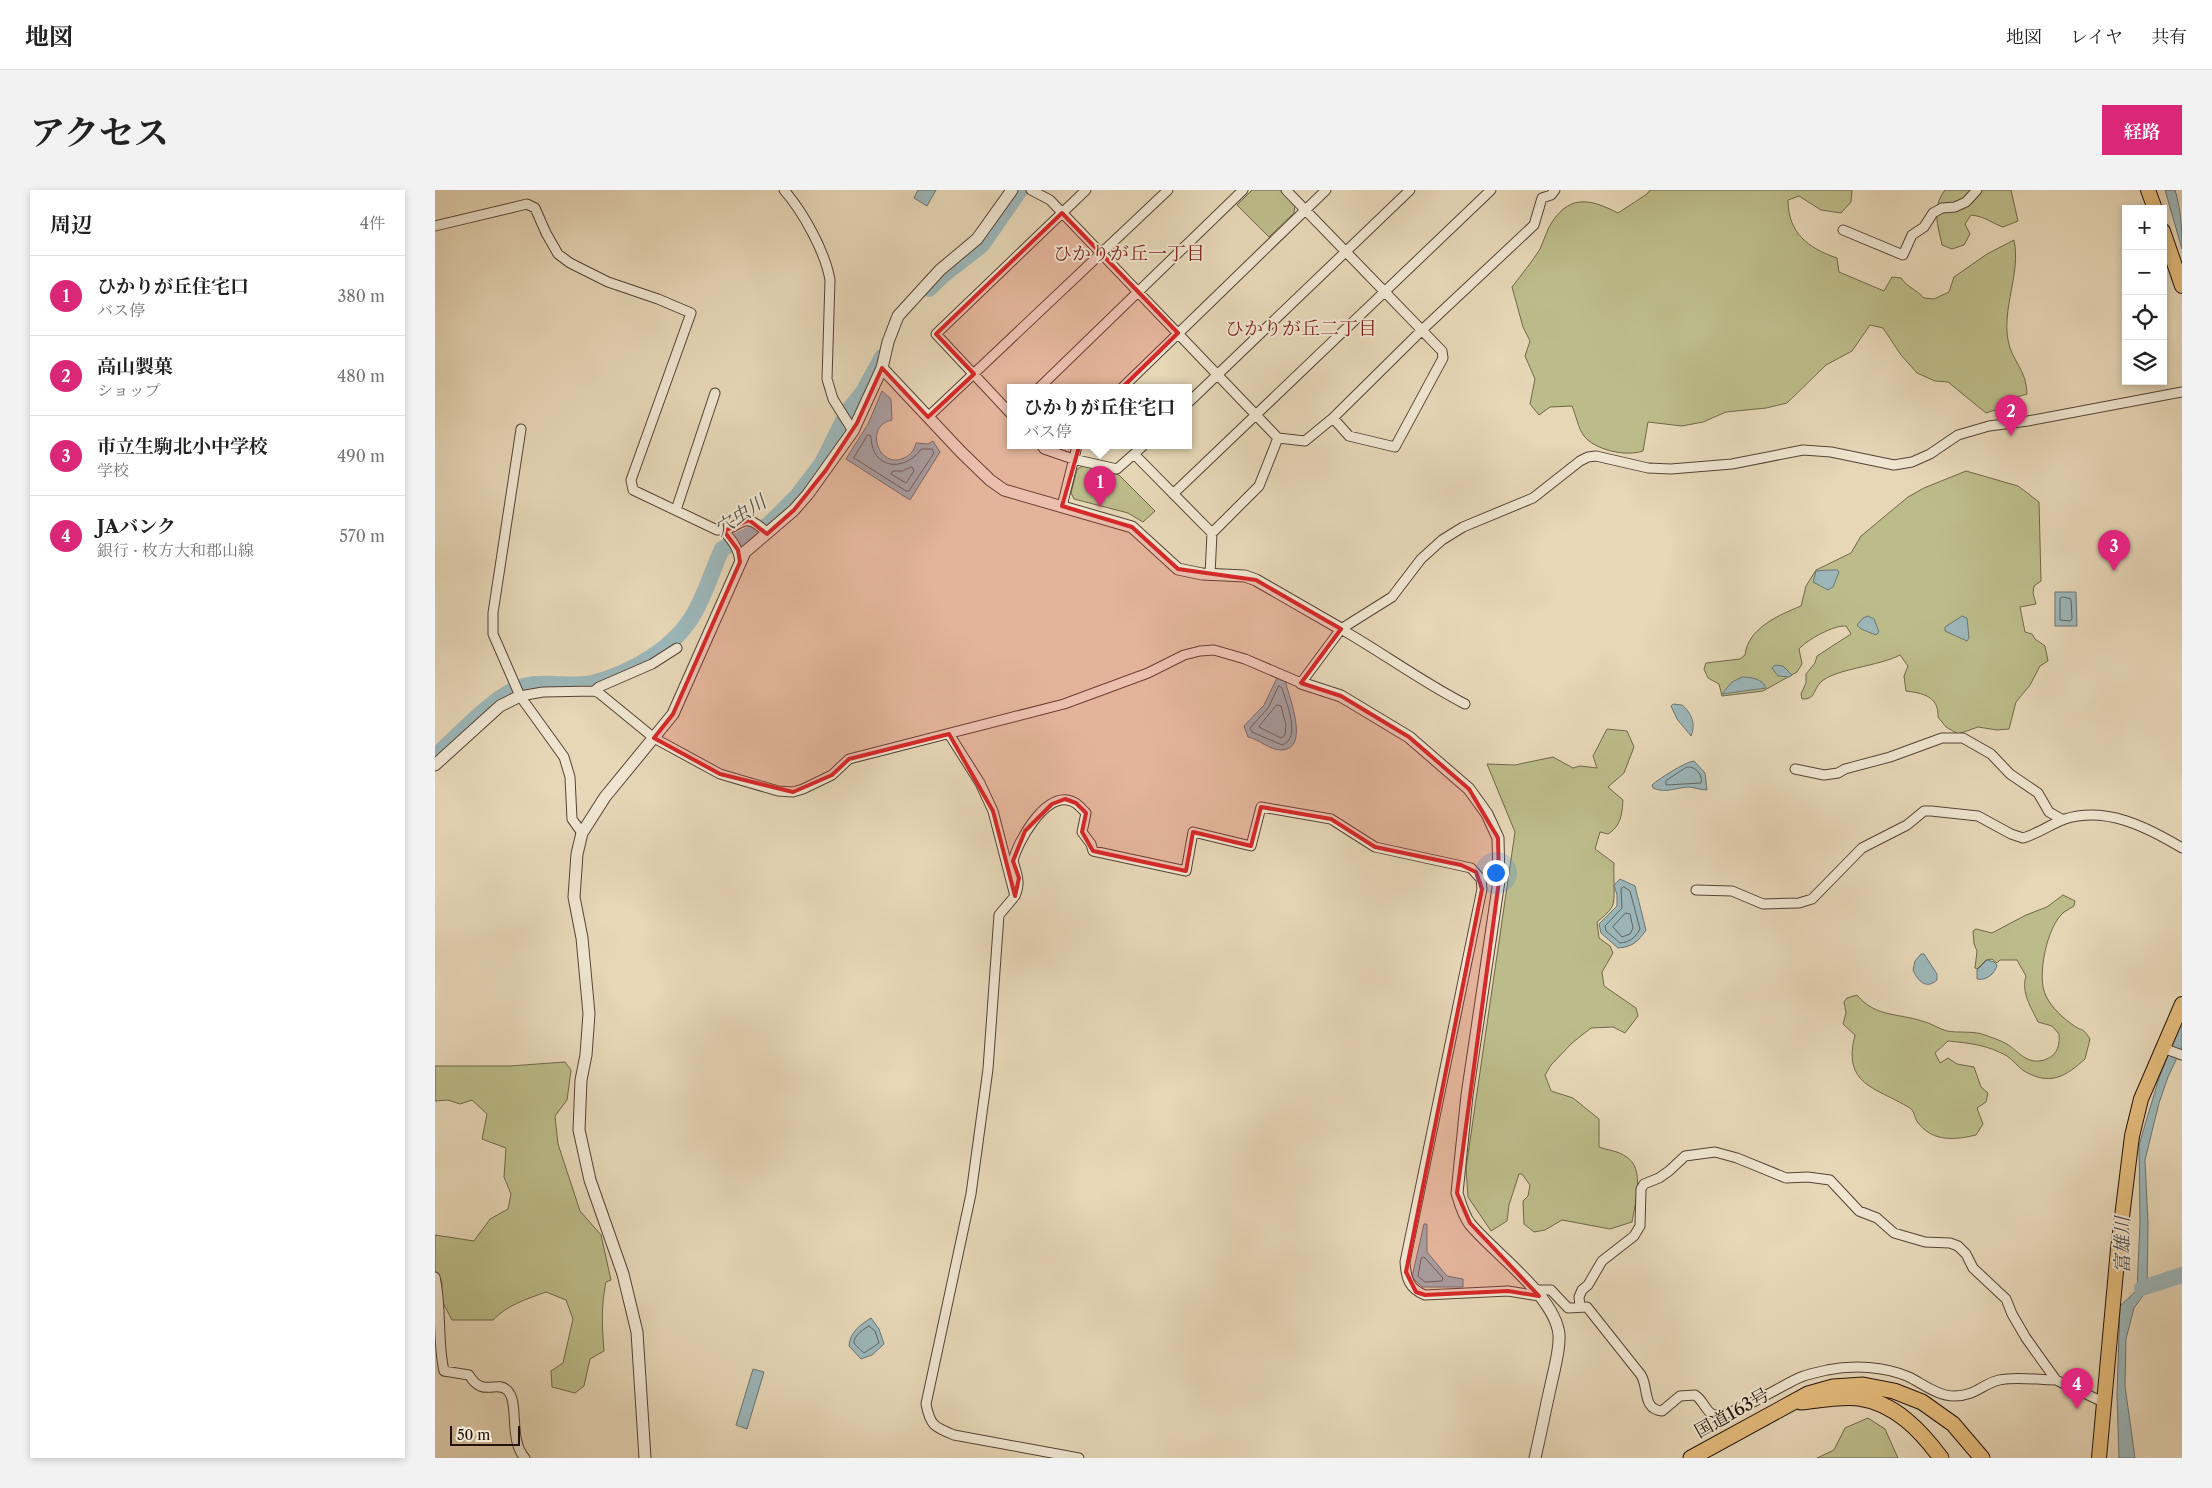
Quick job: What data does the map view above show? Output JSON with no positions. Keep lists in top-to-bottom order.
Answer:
{
  "streets": {
    "highway": ["国道163号"]
  },
  "districts": ["ひかりが丘一丁目", "ひかりが丘二丁目"],
  "water": ["穴虫川", "富雄川"],
  "scale_bar": "50 m",
  "page": {
    "header": "地図",
    "nav": ["地図", "レイヤ", "共有"],
    "title": "アクセス",
    "buttons": "経路",
    "heading": ["周辺", "4件"],
    "map_buttons": ["+", "−"],
    "list": [
      {
        "mark": "1",
        "name": "ひかりが丘住宅口",
        "note": "バス停",
        "value": "380 m"
      },
      {
        "mark": "2",
        "name": "高山製菓",
        "note": "ショップ",
        "value": "480 m"
      },
      {
        "mark": "3",
        "name": "市立生駒北小中学校",
        "note": "学校",
        "value": "490 m"
      },
      {
        "mark": "4",
        "name": "JAバンク",
        "note": "銀行 · 枚方大和郡山線",
        "value": "570 m"
      }
    ],
    "popup": ["ひかりが丘住宅口", "バス停"],
    "pins": [
      "2",
      "1",
      "3",
      "4"
    ],
    "scale": "50 m"
  }
}
